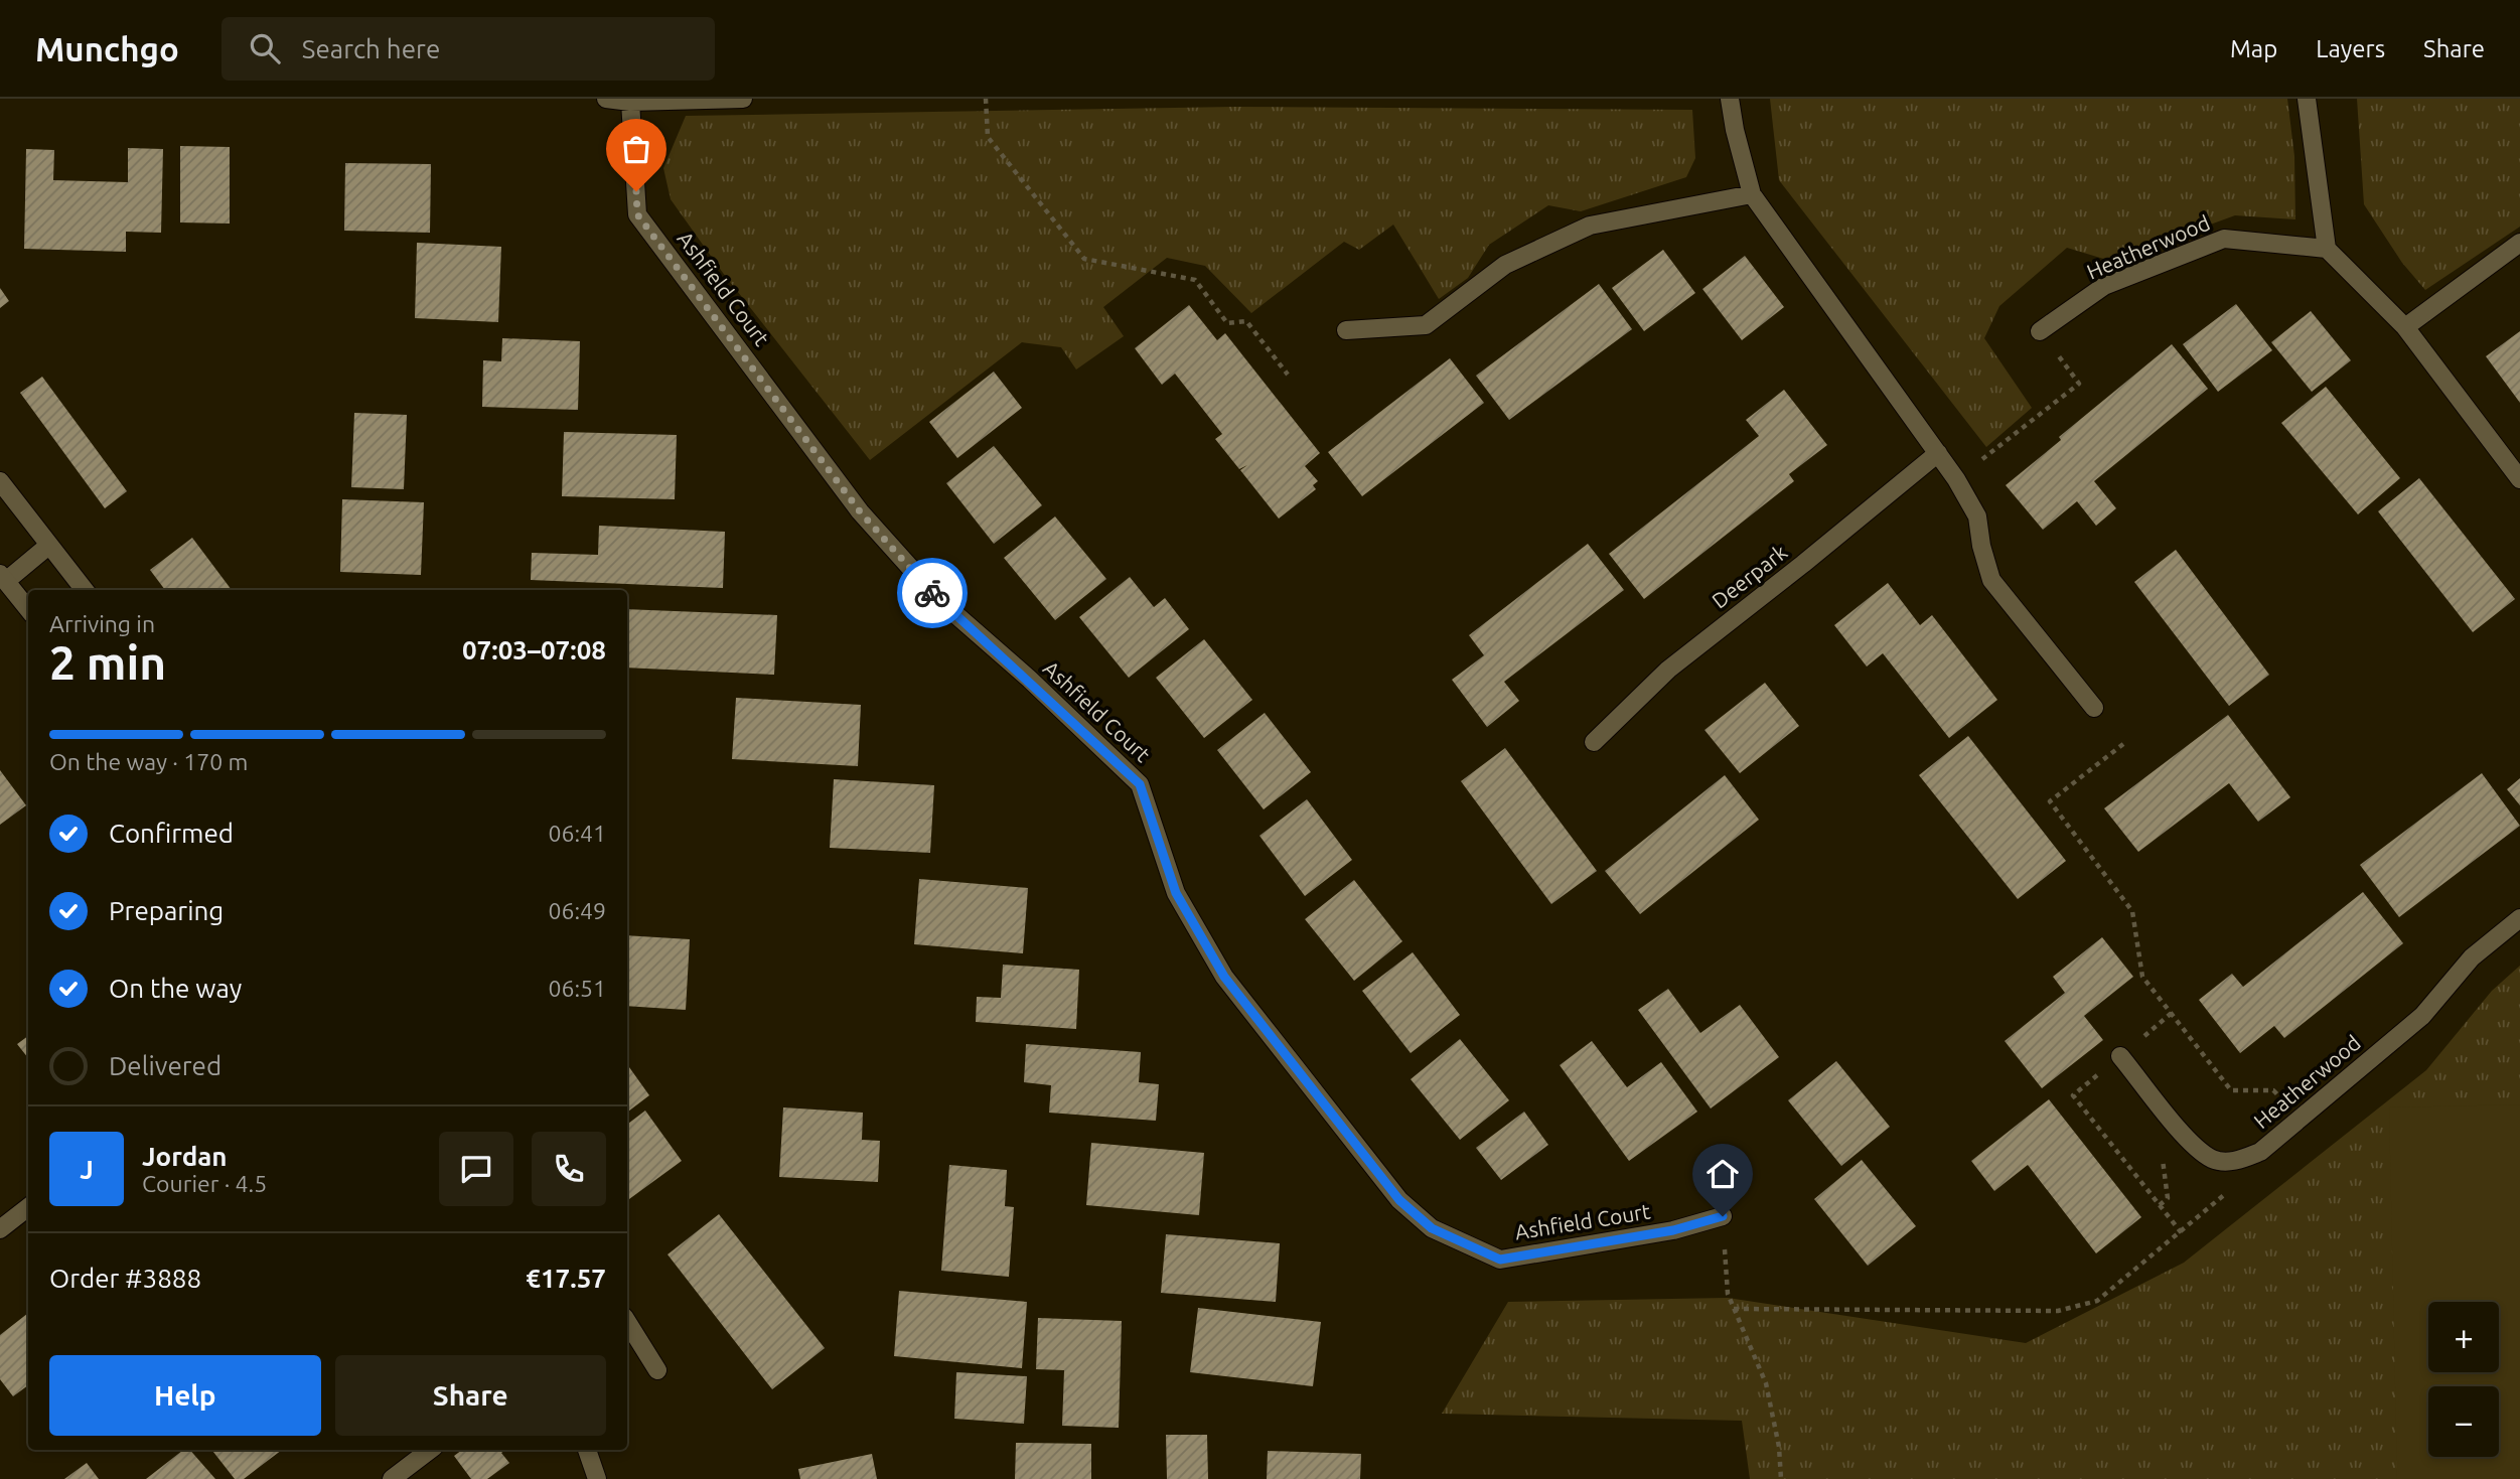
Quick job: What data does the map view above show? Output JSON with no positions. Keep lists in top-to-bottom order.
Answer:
{
  "streets": {
    "street": ["Heatherwood", "Ashfield Court", "Deerpark"]
  },
  "page": {
    "header": "Munchgo",
    "search": "Search here",
    "nav": ["Map", "Layers", "Share"],
    "heading": ["2 min", "Arriving in", "07:03–07:08"],
    "panel": [
      "Jordan",
      "Courier · 4.5",
      "Order #3888",
      "€17.57"
    ],
    "bar": "On the way · 170 m",
    "list": [
      ["Confirmed", "06:41"],
      ["Preparing", "06:49"],
      ["On the way", "06:51"],
      "Delivered"
    ],
    "round": "J",
    "map_buttons": ["+", "−"],
    "buttons": ["Help", "Share"]
  }
}
